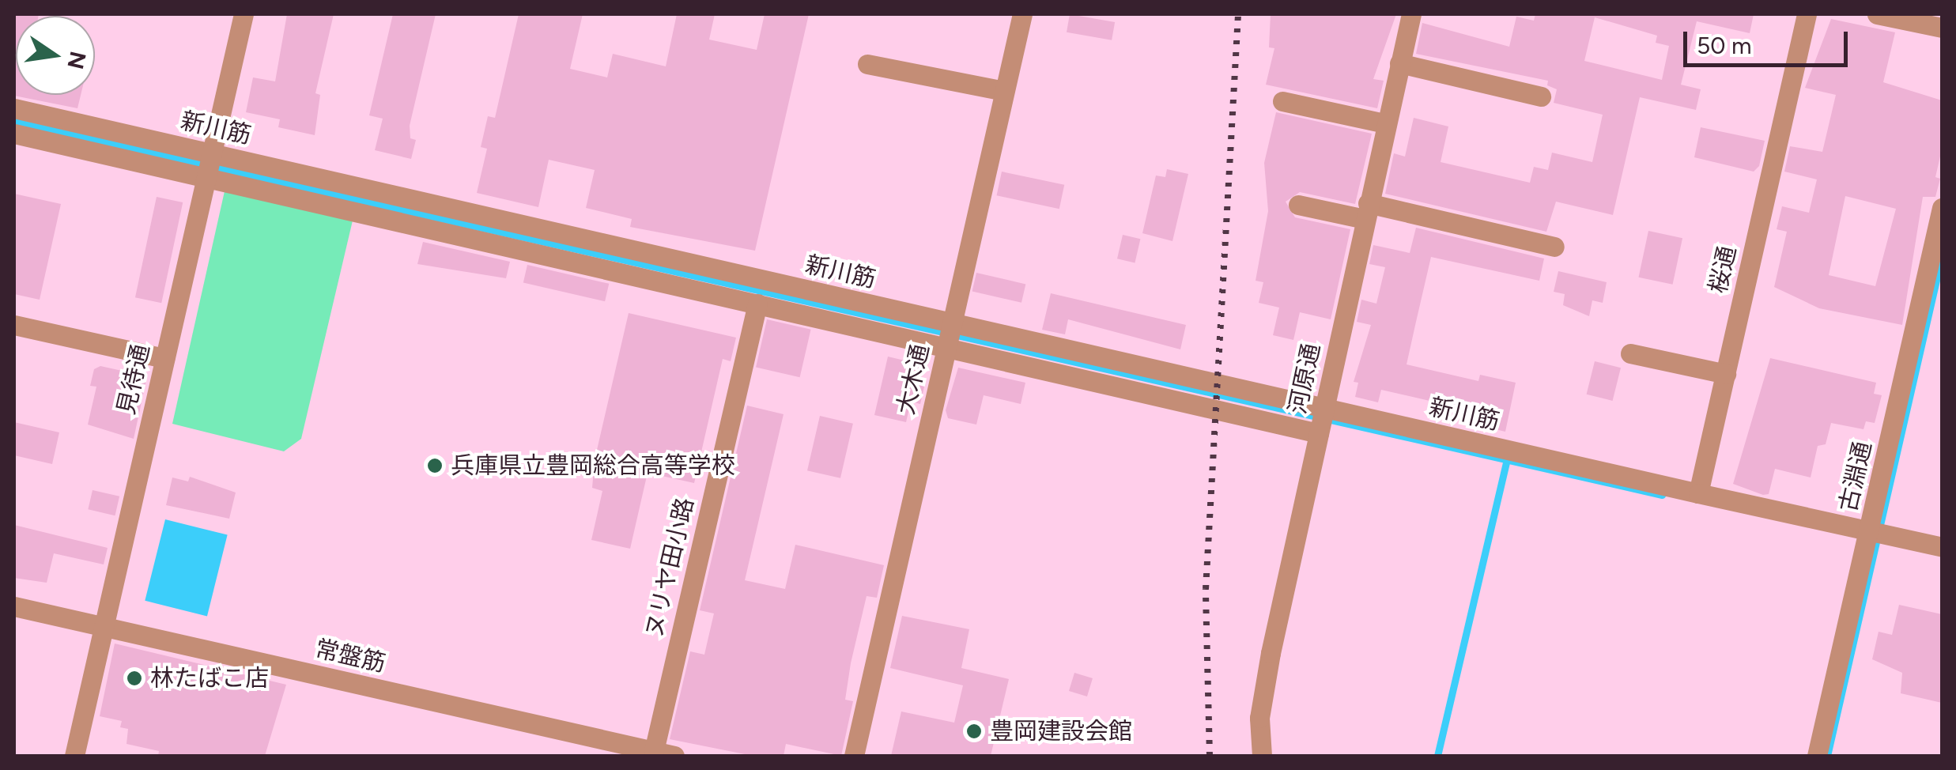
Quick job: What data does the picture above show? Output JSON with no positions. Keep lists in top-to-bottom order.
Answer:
{
  "streets": {
    "street": [
      "新川筋",
      "桜通",
      "河原通",
      "見待通",
      "大木通",
      "古淵通",
      "ヌリヤ田小路",
      "常盤筋"
    ]
  },
  "crossings": [
    ["新川筋", "桜通"],
    ["新川筋", "河原通"],
    ["新川筋", "見待通"],
    ["新川筋", "大木通"],
    ["新川筋", "ヌリヤ田小路"],
    ["見待通", "常盤筋"],
    ["ヌリヤ田小路", "常盤筋"]
  ],
  "places": ["兵庫県立豊岡総合高等学校", "林たばこ店", "豊岡建設会館"],
  "scale_bar": "50 m",
  "north": "right"
}
